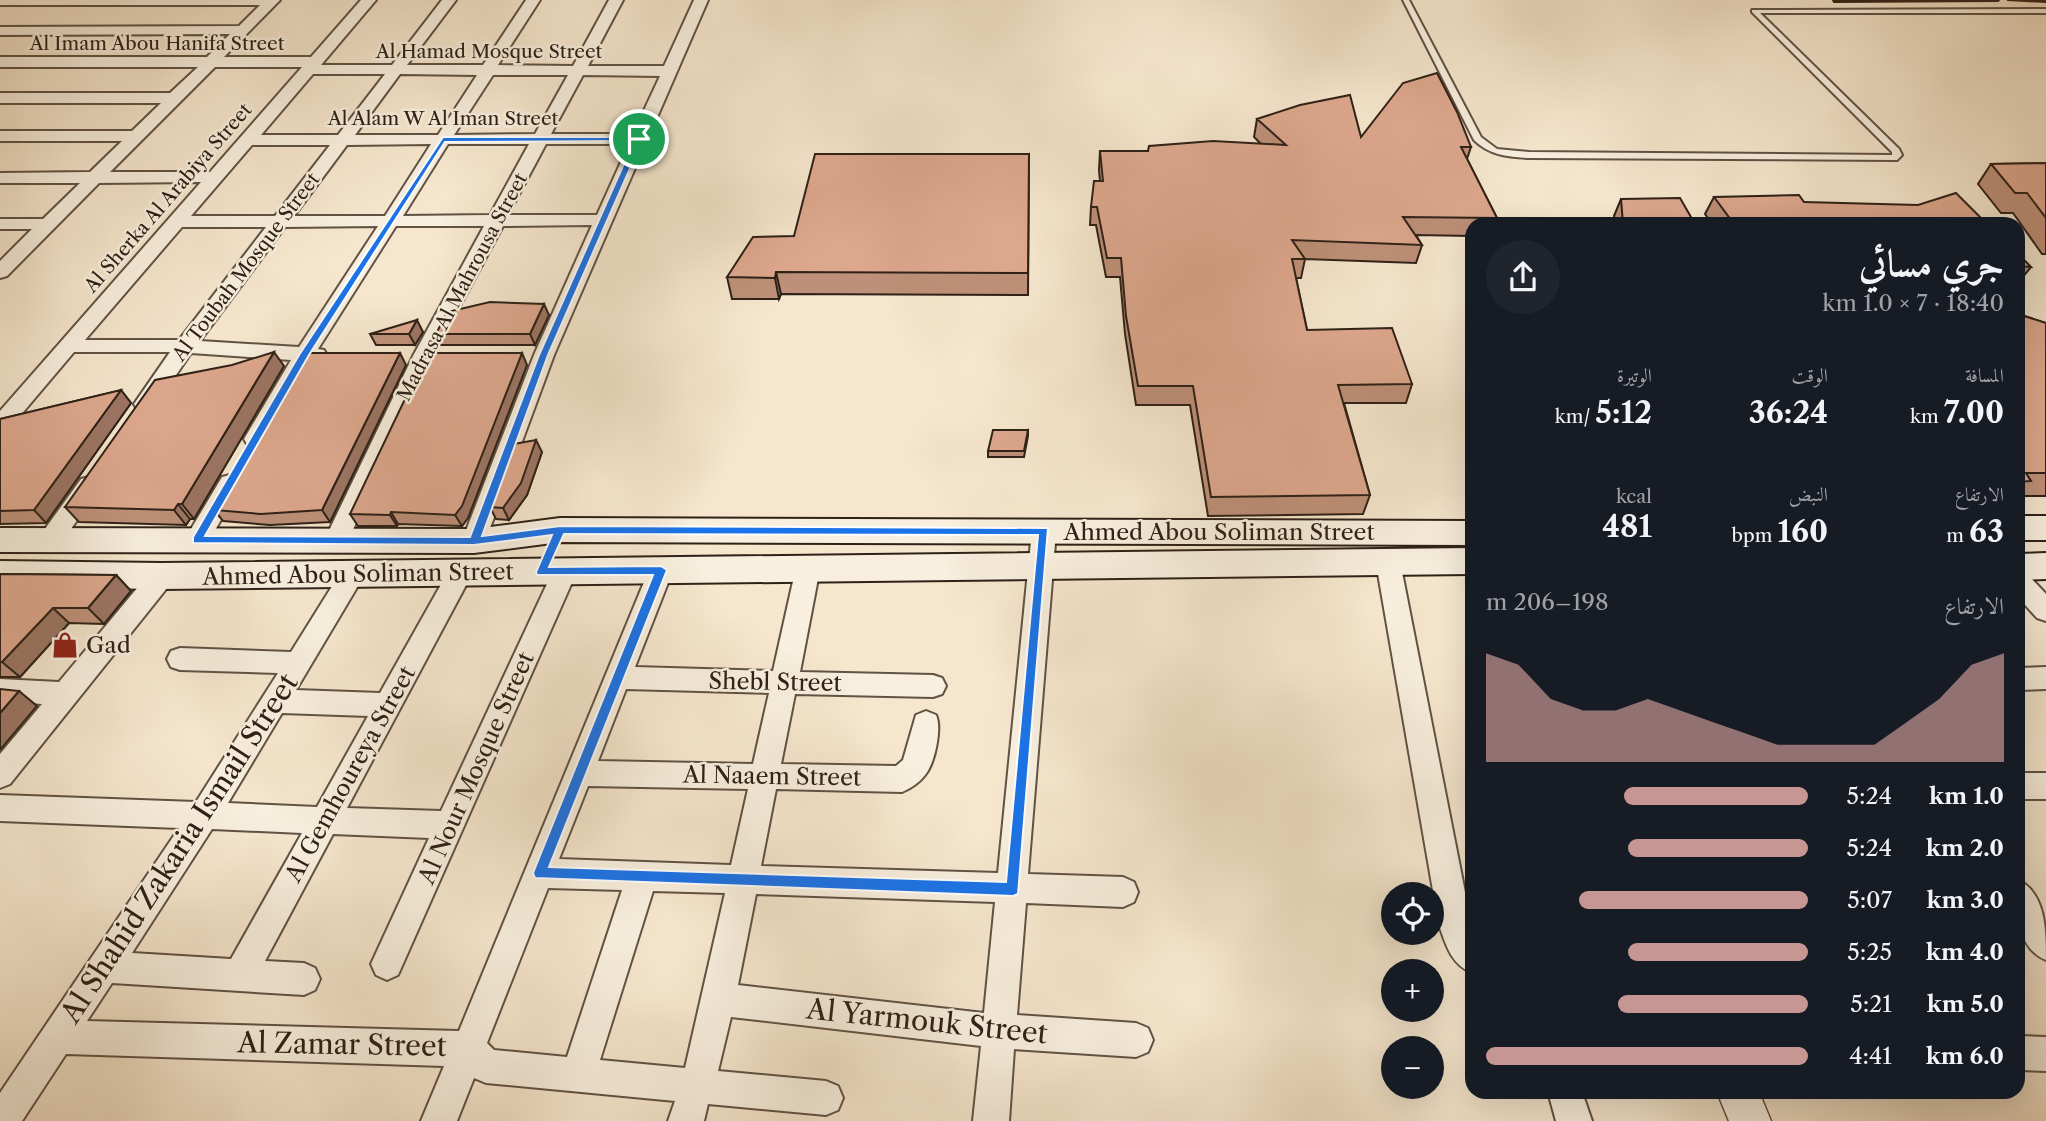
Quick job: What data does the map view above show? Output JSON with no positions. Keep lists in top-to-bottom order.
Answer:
{
  "streets": {
    "main road": ["Ahmed Abou Soliman Street"],
    "street": [
      "Al Imam Abou Hanifa Street",
      "Al Hamad Mosque Street",
      "Al Alam W Al Iman Street",
      "Al Sherka Al Arabiya Street",
      "Al Toubah Mosque Street",
      "Madrasa Al Mahrousa Street",
      "Shebl Street",
      "Al Nour Mosque Street",
      "Al Gemhoureya Street",
      "Al Naaem Street",
      "Al Shahid Zakaria Ismail Street",
      "Al Yarmouk Street",
      "Al Zamar Street"
    ]
  },
  "crossings": [
    ["Al Imam Abou Hanifa Street", "Al Hamad Mosque Street"],
    ["Al Imam Abou Hanifa Street", "Al Sherka Al Arabiya Street"],
    ["Al Hamad Mosque Street", "Al Sherka Al Arabiya Street"],
    ["Al Hamad Mosque Street", "Al Toubah Mosque Street"],
    ["Al Hamad Mosque Street", "Madrasa Al Mahrousa Street"],
    ["Al Alam W Al Iman Street", "Al Sherka Al Arabiya Street"],
    ["Al Alam W Al Iman Street", "Al Toubah Mosque Street"],
    ["Al Alam W Al Iman Street", "Madrasa Al Mahrousa Street"],
    ["Madrasa Al Mahrousa Street", "Ahmed Abou Soliman Street"],
    ["Ahmed Abou Soliman Street", "Al Nour Mosque Street"],
    ["Ahmed Abou Soliman Street", "Al Gemhoureya Street"],
    ["Ahmed Abou Soliman Street", "Al Shahid Zakaria Ismail Street"],
    ["Al Shahid Zakaria Ismail Street", "Al Zamar Street"]
  ],
  "places": {
    "shop": ["Gad"]
  },
  "page": {
    "heading": ["جري مسائي", "18:40 · 7 × 1.0 km"],
    "stats": [
      ["المسافة", "7.00 km"],
      ["الوقت", "36:24"],
      ["الوتيرة", "5:12 /km"],
      ["الارتفاع", "63 m"],
      ["النبض", "160 bpm"],
      ["kcal", "481"]
    ],
    "chart": ["الارتفاع", "198–206 m"],
    "list": [
      {
        "name": "1.0 km",
        "note": "5:24"
      },
      {
        "name": "2.0 km",
        "note": "5:24"
      },
      {
        "name": "3.0 km",
        "note": "5:07"
      },
      {
        "name": "4.0 km",
        "note": "5:25"
      },
      {
        "name": "5.0 km",
        "note": "5:21"
      },
      {
        "name": "6.0 km",
        "note": "4:41"
      }
    ],
    "map_buttons": ["+", "−"]
  }
}
